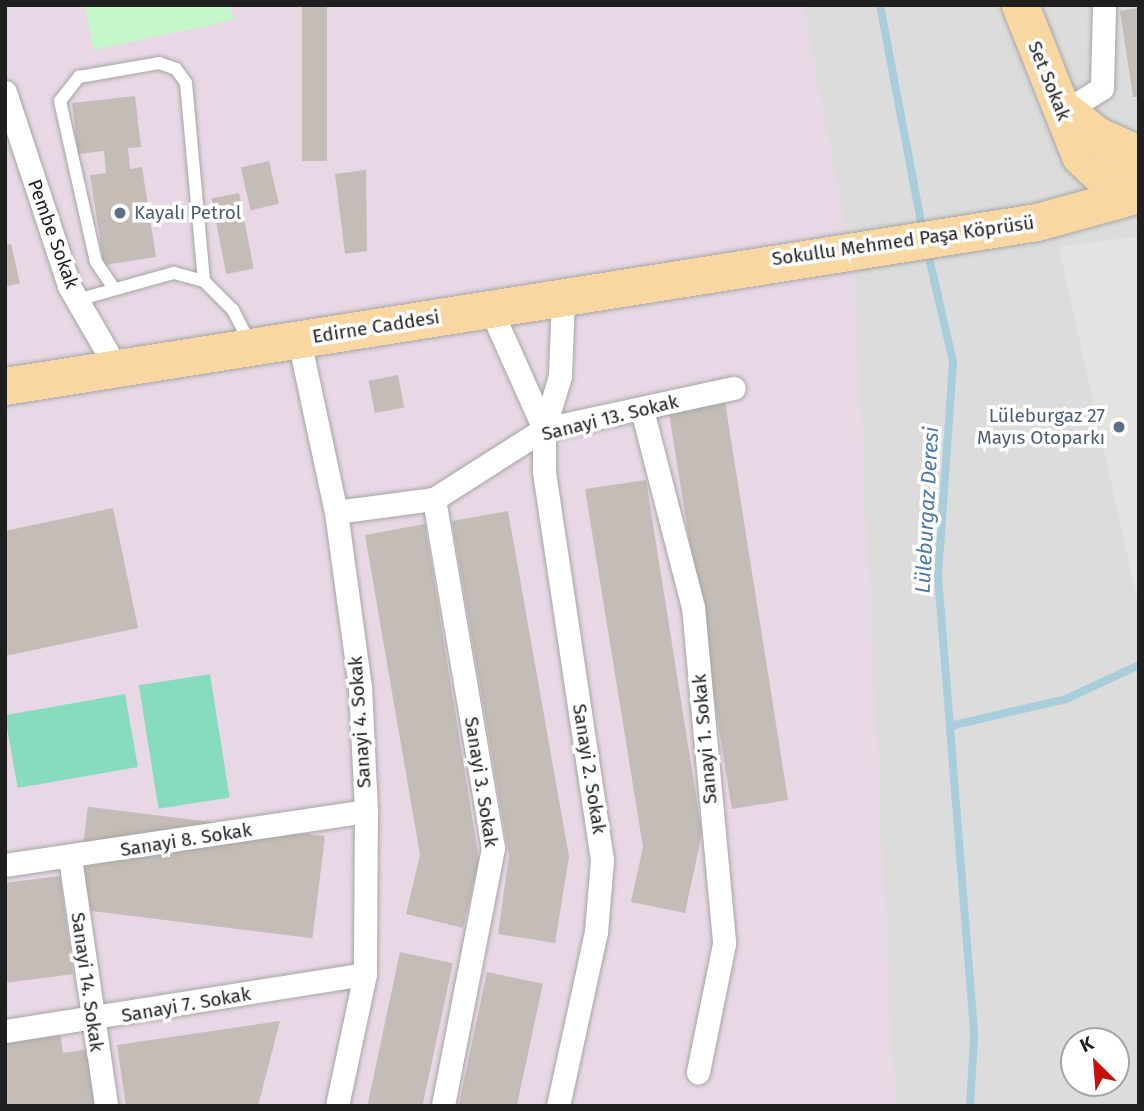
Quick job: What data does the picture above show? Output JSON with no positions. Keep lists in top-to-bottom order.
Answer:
{
  "streets": {
    "main road": ["Set Sokak", "Sokullu Mehmed Paşa Köprüsü", "Edirne Caddesi"],
    "street": [
      "Pembe Sokak",
      "Sanayi 13. Sokak",
      "Sanayi 4. Sokak",
      "Sanayi 1. Sokak",
      "Sanayi 2. Sokak",
      "Sanayi 3. Sokak",
      "Sanayi 8. Sokak",
      "Sanayi 14. Sokak",
      "Sanayi 7. Sokak"
    ]
  },
  "crossings": [
    ["Set Sokak", "Sokullu Mehmed Paşa Köprüsü"],
    ["Pembe Sokak", "Edirne Caddesi"],
    ["Sokullu Mehmed Paşa Köprüsü", "Edirne Caddesi"],
    ["Edirne Caddesi", "Sanayi 4. Sokak"],
    ["Edirne Caddesi", "Sanayi 2. Sokak"],
    ["Sanayi 13. Sokak", "Sanayi 4. Sokak"],
    ["Sanayi 13. Sokak", "Sanayi 1. Sokak"],
    ["Sanayi 13. Sokak", "Sanayi 2. Sokak"],
    ["Sanayi 13. Sokak", "Sanayi 3. Sokak"],
    ["Sanayi 4. Sokak", "Sanayi 8. Sokak"],
    ["Sanayi 4. Sokak", "Sanayi 7. Sokak"],
    ["Sanayi 8. Sokak", "Sanayi 14. Sokak"],
    ["Sanayi 14. Sokak", "Sanayi 7. Sokak"]
  ],
  "water": ["Lüleburgaz Deresi"],
  "places": ["Kayalı Petrol", "Lüleburgaz 27 Mayıs Otoparkı"],
  "north": "top left"
}
